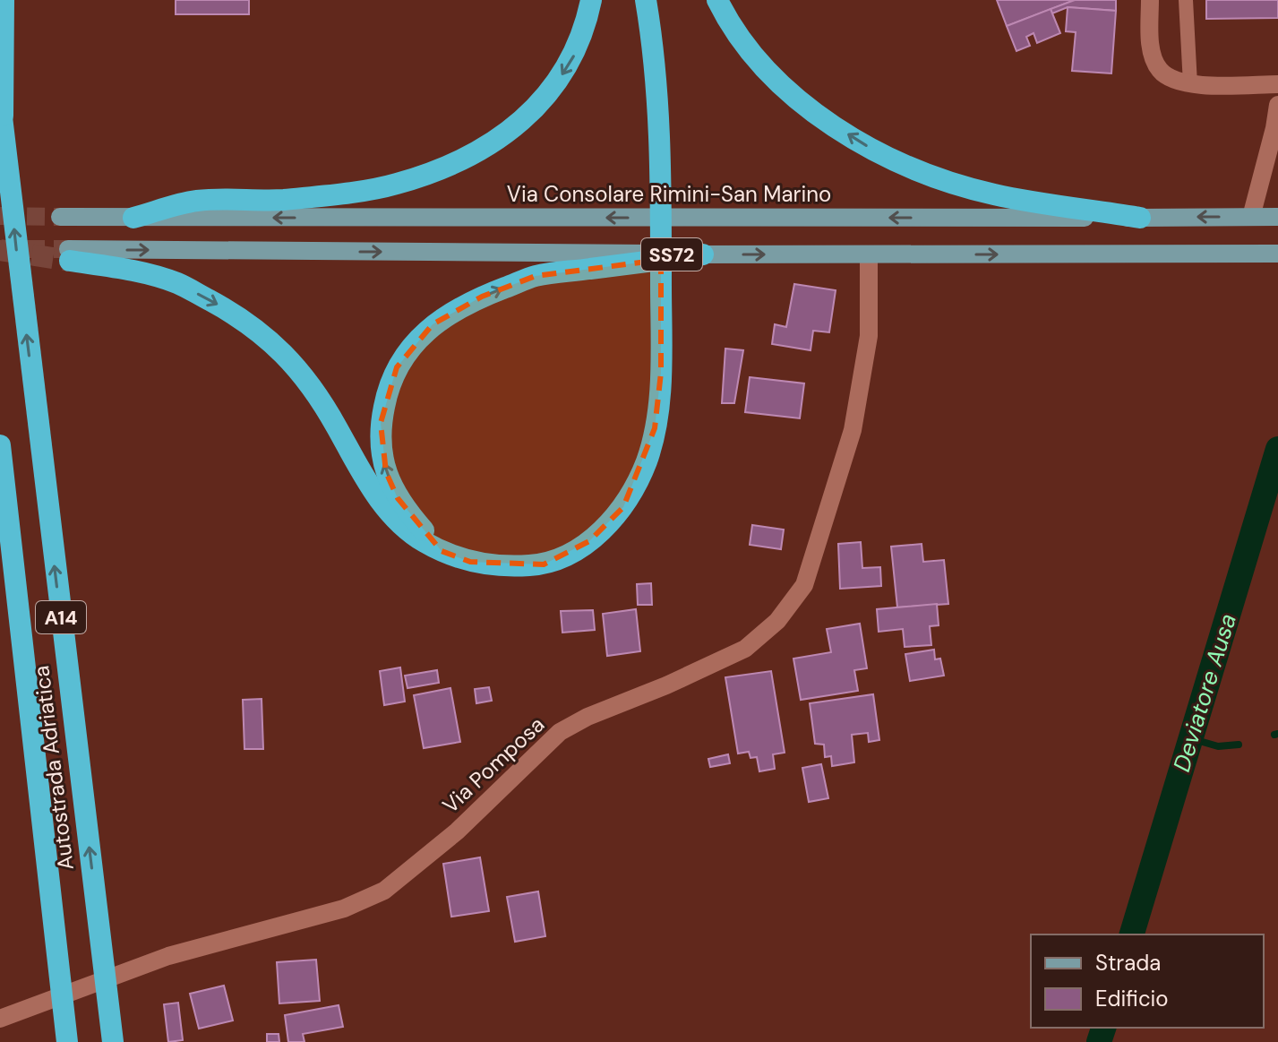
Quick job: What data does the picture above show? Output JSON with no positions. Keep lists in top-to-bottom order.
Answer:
{
  "streets": {
    "highway": ["A14", "Autostrada Adriatica"],
    "main road": ["Via Consolare Rimini-San Marino", "SS72"],
    "street": ["Via Pomposa"]
  },
  "crossings": [
    ["SS72", "Via Pomposa"]
  ],
  "water": ["Deviatore Ausa"],
  "legend": ["Strada", "Edificio"]
}
